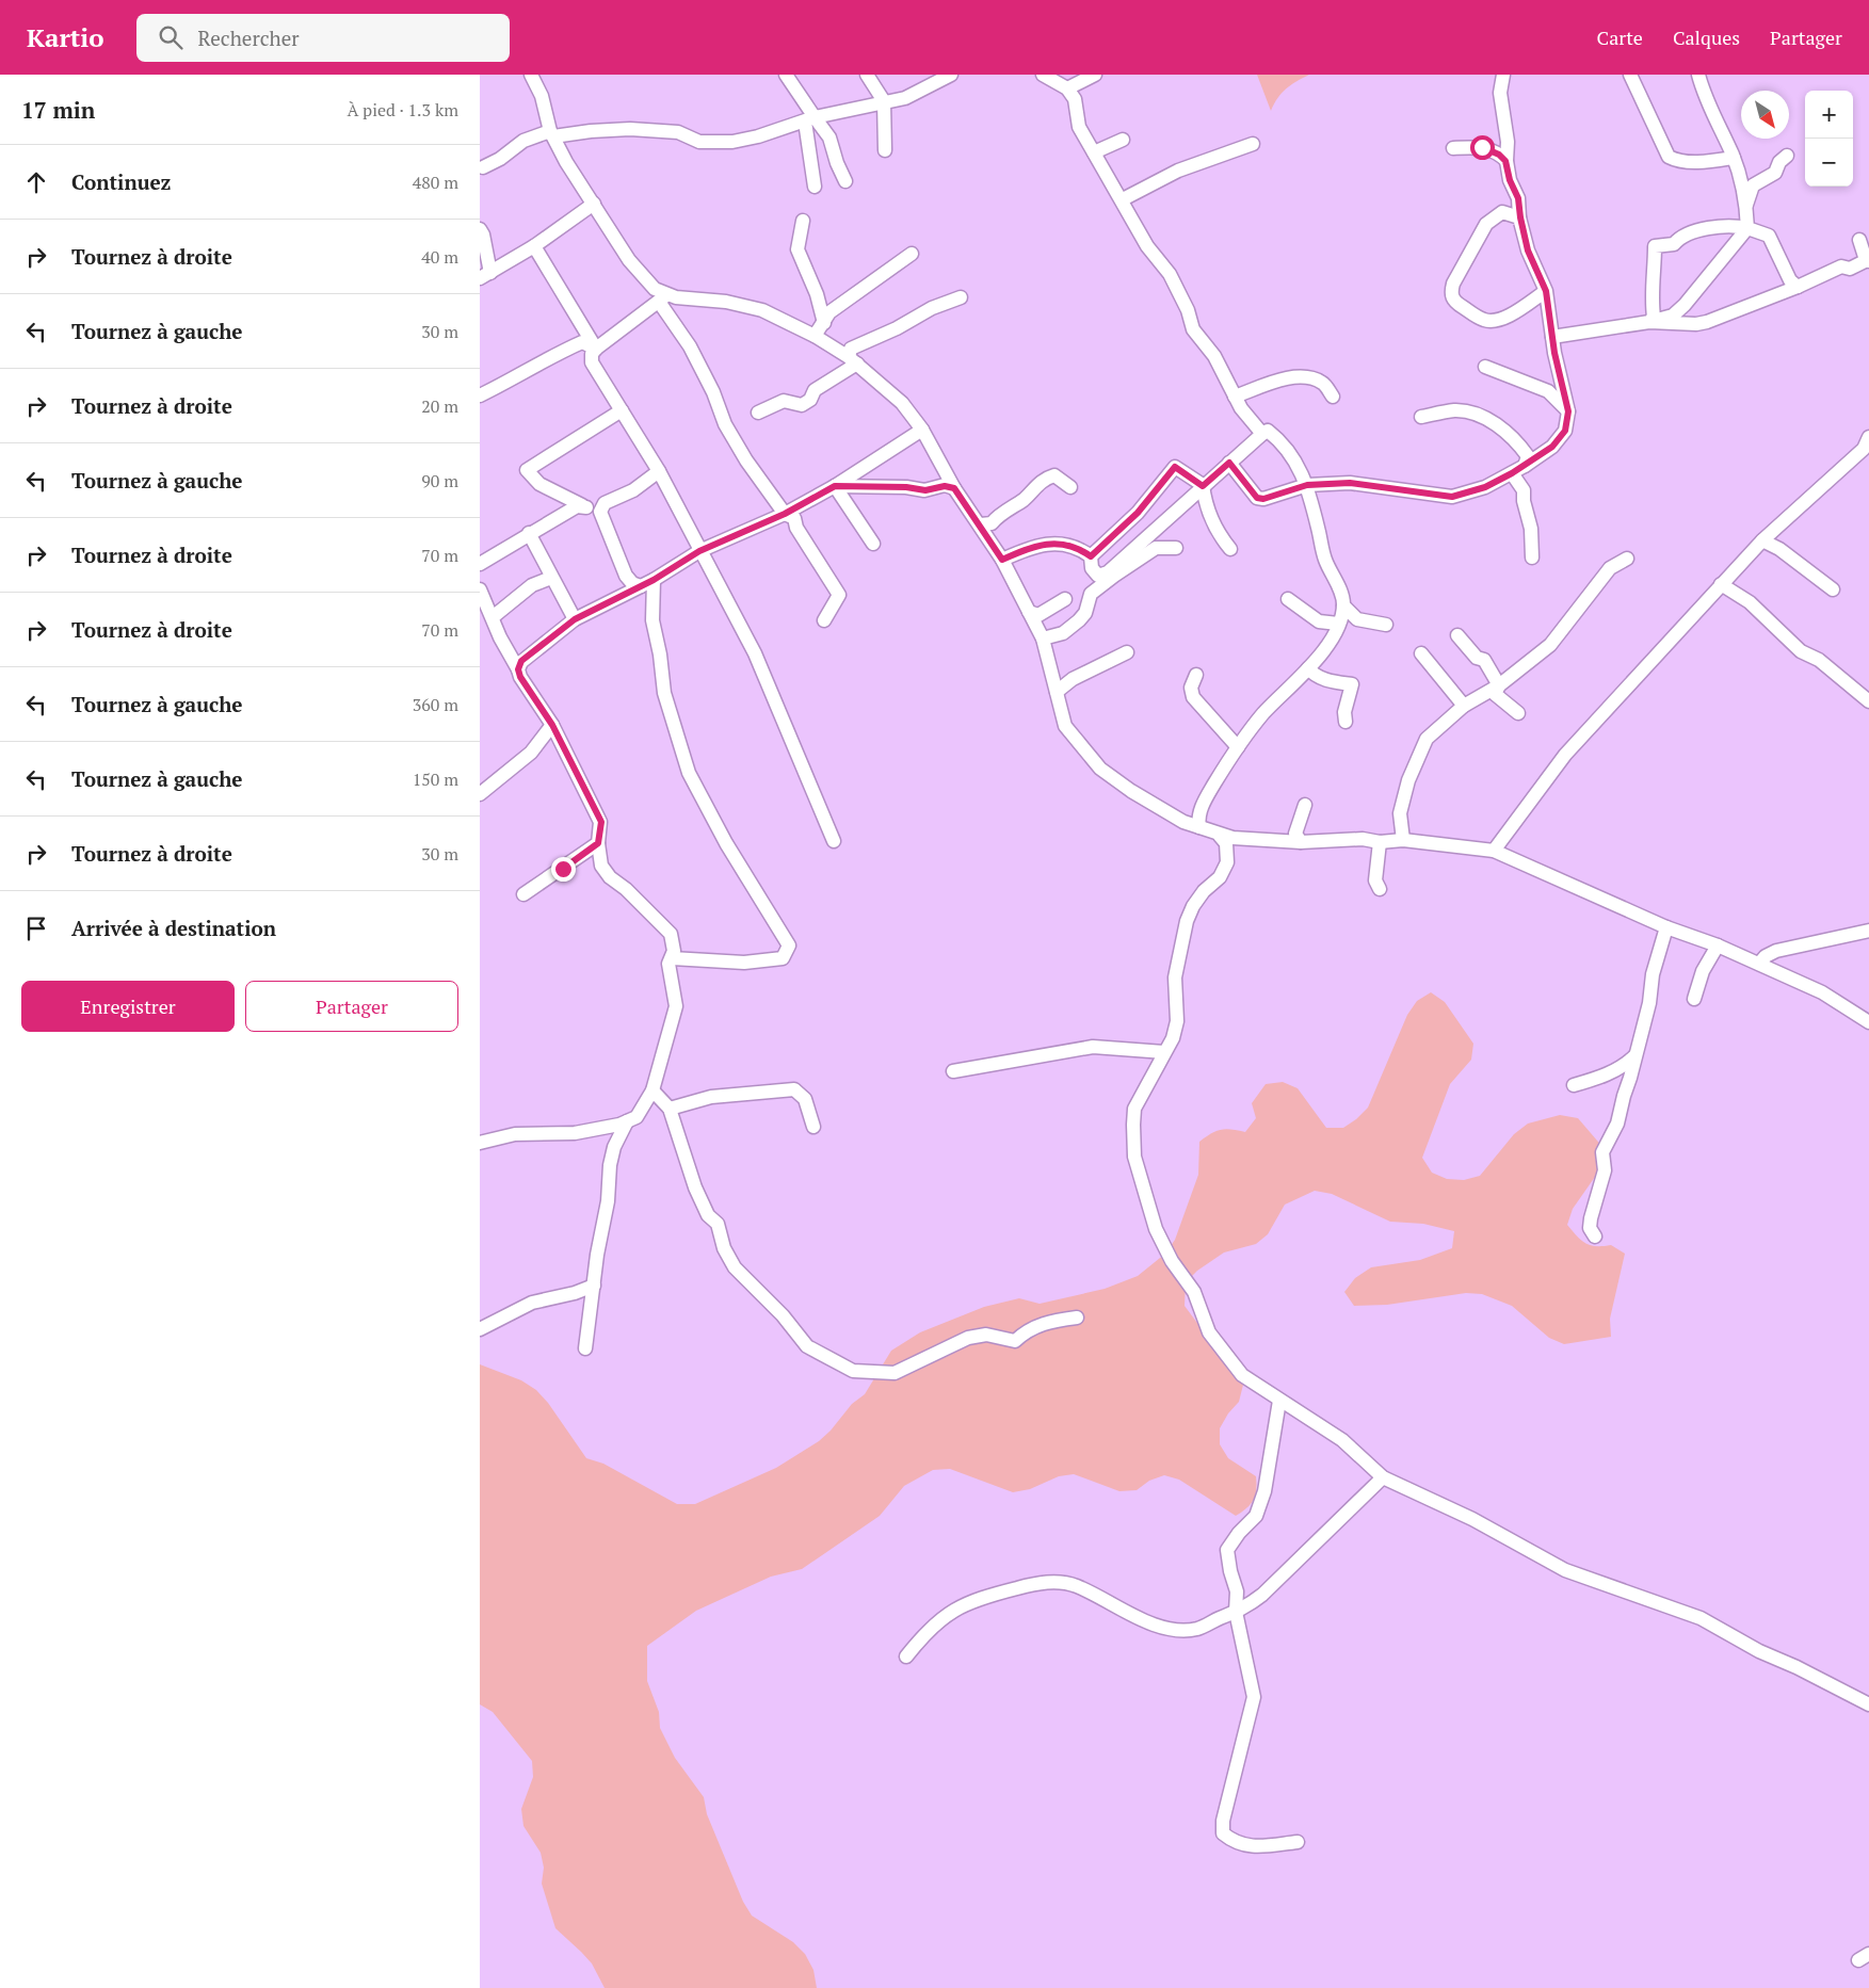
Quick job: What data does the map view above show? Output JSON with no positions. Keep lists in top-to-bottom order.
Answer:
{
  "north": "bottom right",
  "page": {
    "header": "Kartio",
    "search": "Rechercher",
    "nav": ["Carte", "Calques", "Partager"],
    "heading": ["17 min", "À pied · 1.3 km"],
    "map_buttons": ["+", "−"],
    "list": [
      ["Continuez", "480 m"],
      ["Tournez à droite", "40 m"],
      ["Tournez à gauche", "30 m"],
      ["Tournez à droite", "20 m"],
      ["Tournez à gauche", "90 m"],
      ["Tournez à droite", "70 m"],
      ["Tournez à droite", "70 m"],
      ["Tournez à gauche", "360 m"],
      ["Tournez à gauche", "150 m"],
      ["Tournez à droite", "30 m"],
      "Arrivée à destination"
    ],
    "buttons": ["Enregistrer", "Partager"]
  }
}
